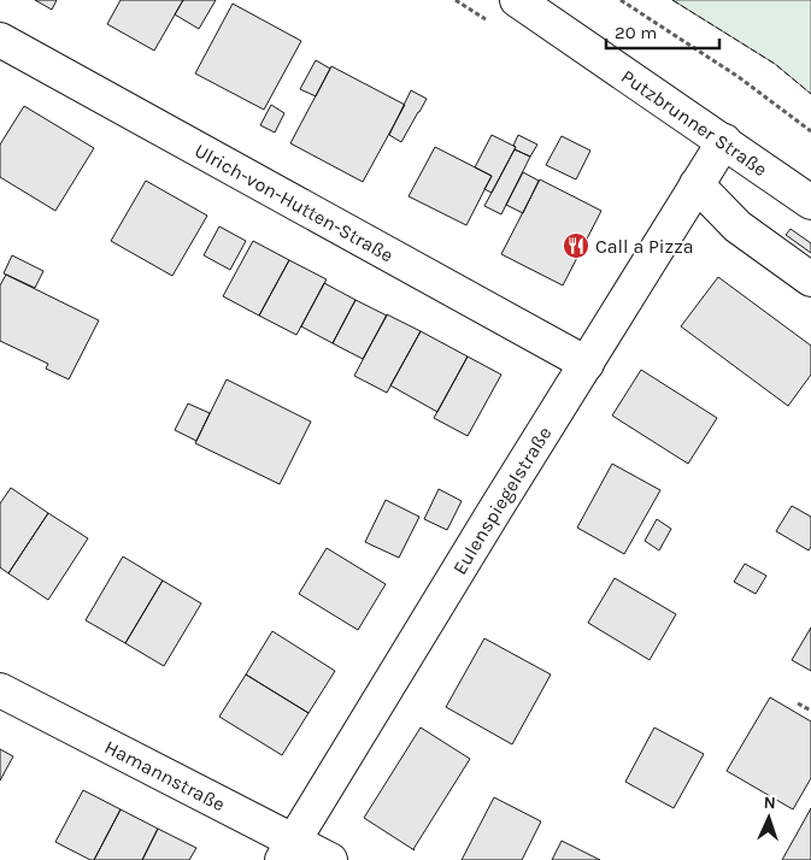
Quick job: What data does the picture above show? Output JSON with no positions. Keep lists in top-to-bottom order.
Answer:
{
  "streets": {
    "street": [
      "Putzbrunner Straße",
      "Ulrich-von-Hutten-Straße",
      "Eulenspiegelstraße",
      "Hamannstraße"
    ]
  },
  "crossings": [
    ["Putzbrunner Straße", "Eulenspiegelstraße"],
    ["Ulrich-von-Hutten-Straße", "Eulenspiegelstraße"],
    ["Eulenspiegelstraße", "Hamannstraße"]
  ],
  "places": {
    "restaurant": ["Call a Pizza"]
  },
  "scale_bar": "20 m",
  "north": "top"
}
